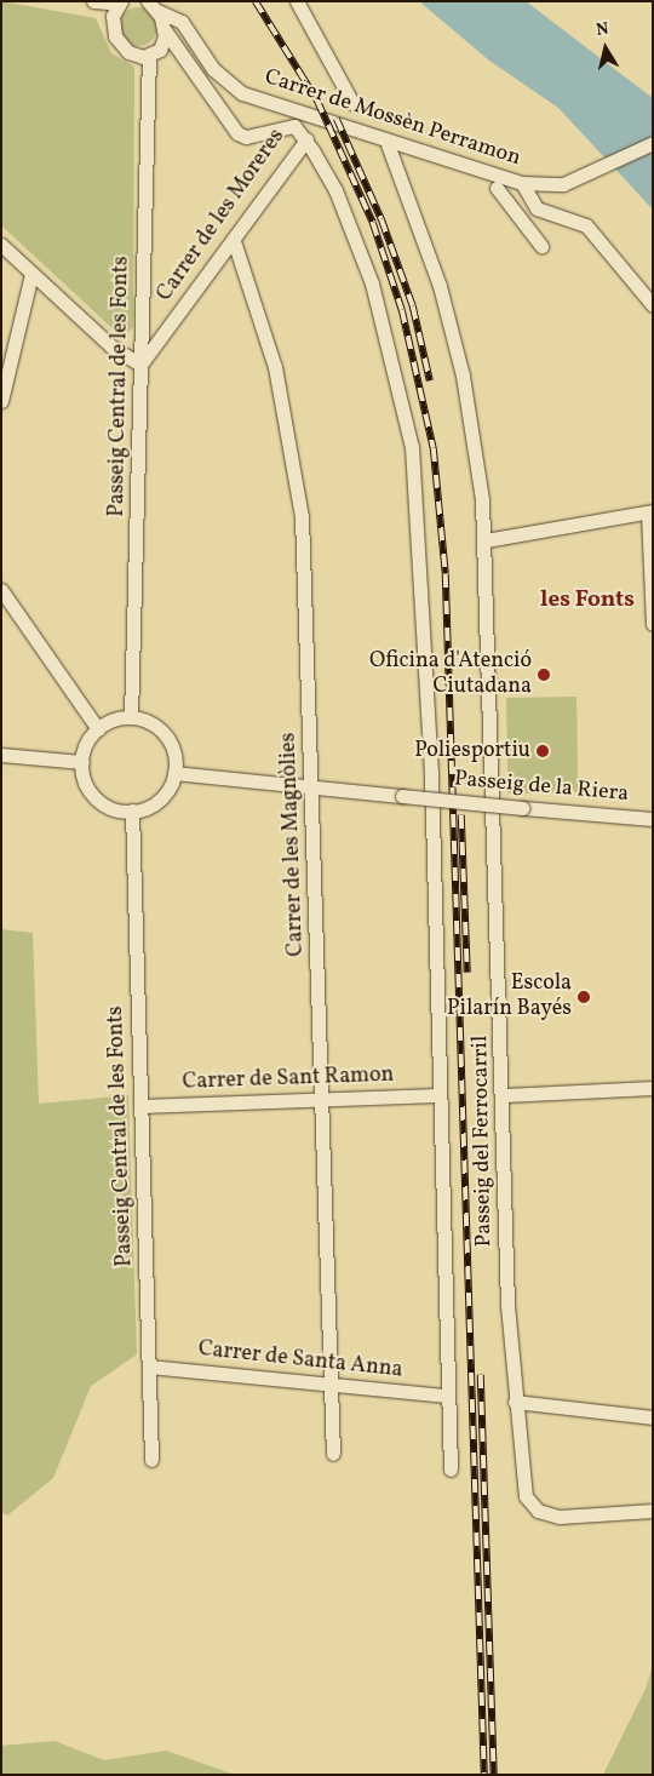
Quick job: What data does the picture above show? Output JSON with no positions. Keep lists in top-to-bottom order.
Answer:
{
  "streets": {
    "street": [
      "Carrer de Mossèn Perramon",
      "Carrer de les Moreres",
      "Passeig Central de les Fonts",
      "Passeig de la Riera",
      "Carrer de les Magnòlies",
      "Carrer de Sant Ramon",
      "Passeig del Ferrocarril",
      "Carrer de Santa Anna"
    ]
  },
  "crossings": [
    ["Carrer de Mossèn Perramon", "Passeig del Ferrocarril"],
    ["Carrer de les Moreres", "Passeig Central de les Fonts"],
    ["Carrer de les Moreres", "Carrer de les Magnòlies"],
    ["Carrer de les Moreres", "Passeig del Ferrocarril"],
    ["Passeig Central de les Fonts", "Passeig de la Riera"],
    ["Passeig Central de les Fonts", "Carrer de Sant Ramon"],
    ["Passeig Central de les Fonts", "Carrer de Santa Anna"],
    ["Passeig de la Riera", "Carrer de les Magnòlies"],
    ["Carrer de les Magnòlies", "Carrer de Sant Ramon"],
    ["Carrer de les Magnòlies", "Carrer de Santa Anna"],
    ["Carrer de Sant Ramon", "Passeig del Ferrocarril"],
    ["Passeig del Ferrocarril", "Carrer de Santa Anna"]
  ],
  "districts": ["les Fonts"],
  "places": ["Oficina d'Atenció Ciutadana", "Poliesportiu", "Escola Pilarín Bayés"],
  "north": "top"
}
